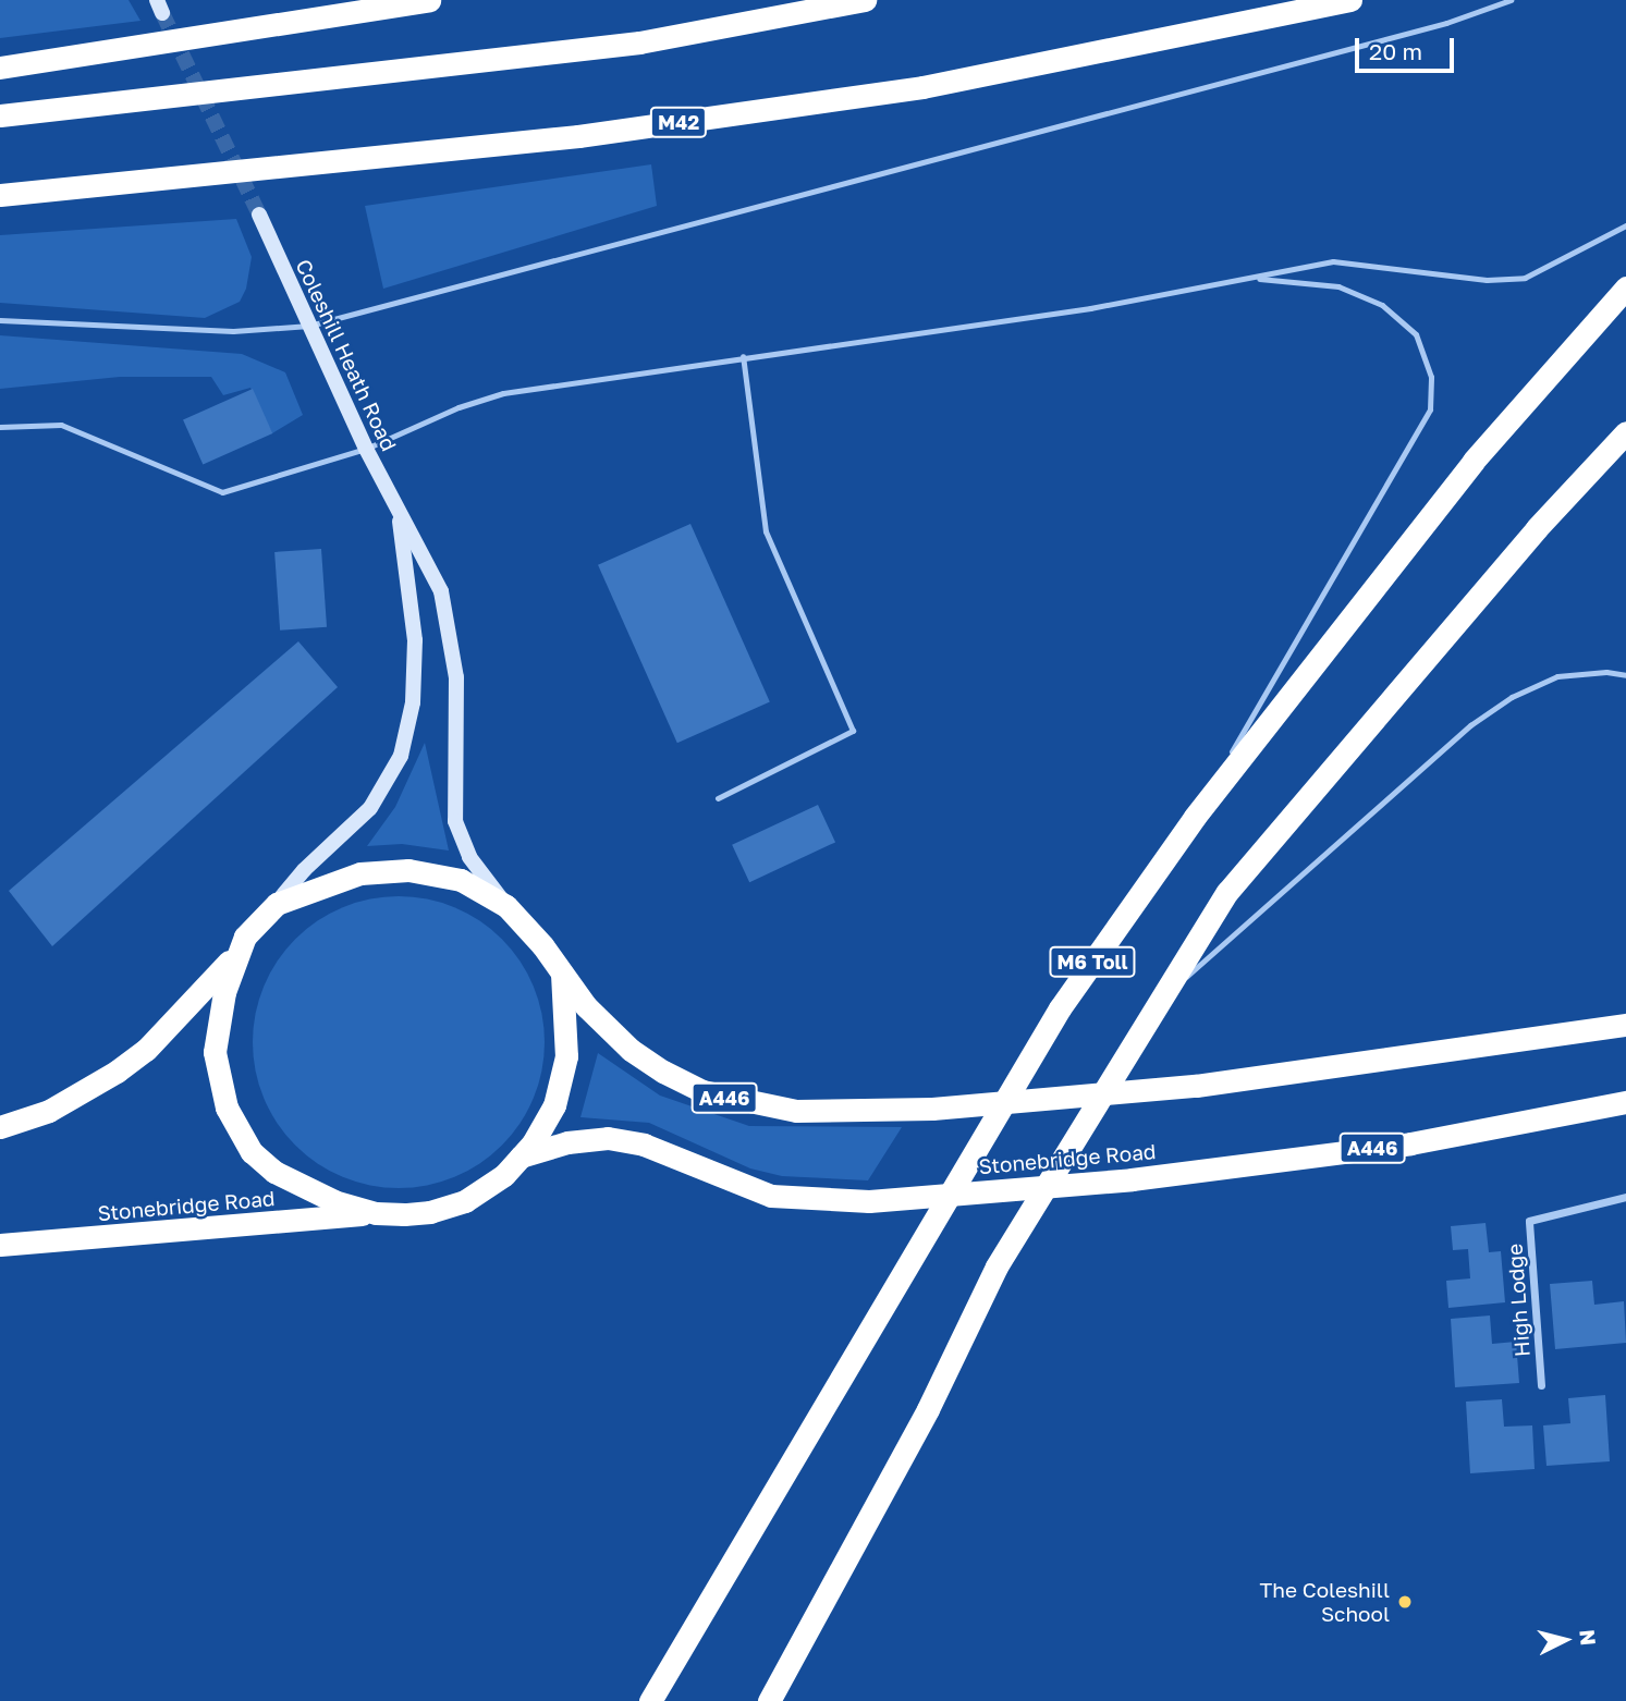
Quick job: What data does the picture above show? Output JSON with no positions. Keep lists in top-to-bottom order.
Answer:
{
  "streets": {
    "highway": [
      "M42",
      "M6 Toll",
      "A446",
      "Stonebridge Road"
    ],
    "street": ["Coleshill Heath Road", "High Lodge"]
  },
  "crossings": [
    ["Coleshill Heath Road", "A446"]
  ],
  "places": ["The Coleshill School"],
  "scale_bar": "20 m",
  "north": "right"
}
